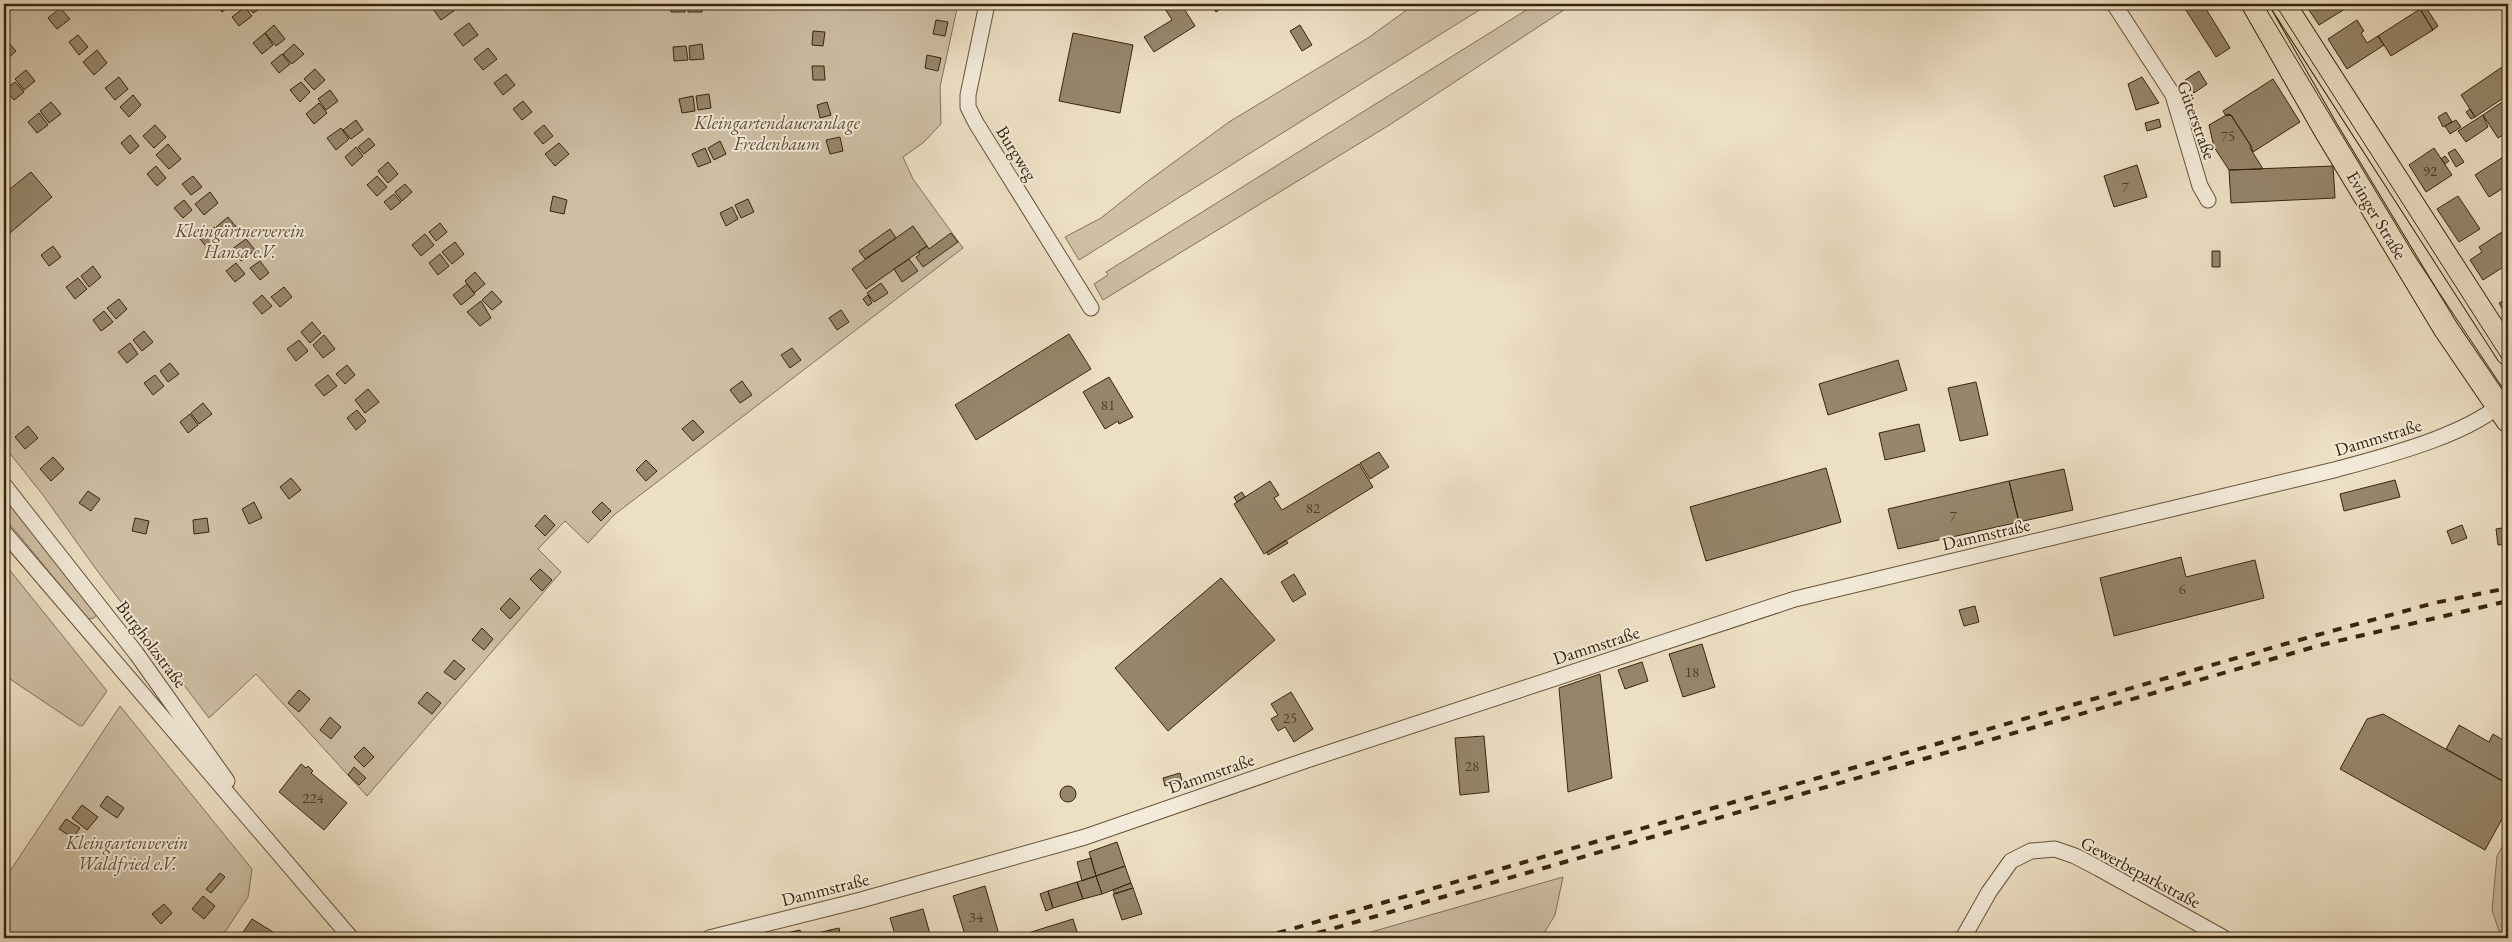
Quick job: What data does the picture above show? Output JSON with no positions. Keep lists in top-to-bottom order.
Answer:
{
  "streets": {
    "main road": ["Evinger Straße"],
    "street": [
      "Güterstraße",
      "Burgweg",
      "Dammstraße",
      "Burgholzstraße",
      "Gewerbeparkstraße"
    ]
  },
  "crossings": [
    ["Evinger Straße", "Dammstraße"]
  ],
  "parks": ["Kleingartendaueranlage Fredenbaum", "Kleingärtnerverein Hansa e.V.", "Kleingartenverein Waldfried e.V."],
  "house_numbers": [
    "75",
    "92",
    "7",
    "81",
    "82",
    "7",
    "6",
    "18",
    "25",
    "28",
    "224",
    "34"
  ]
}
